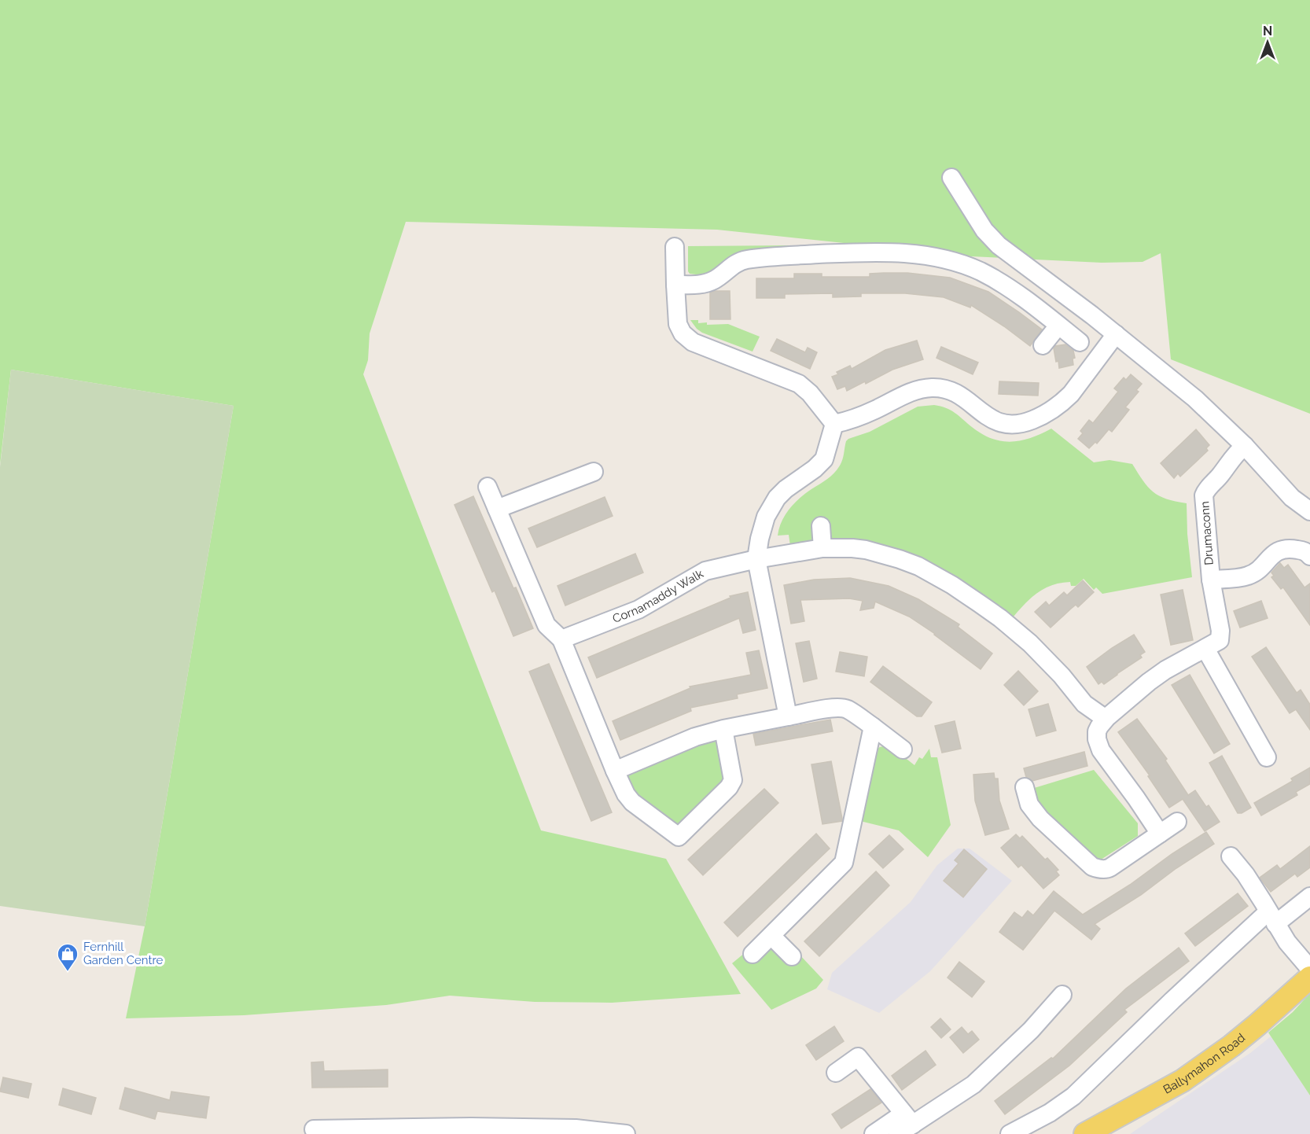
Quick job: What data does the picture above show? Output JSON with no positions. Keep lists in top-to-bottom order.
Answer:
{
  "streets": {
    "main road": ["Ballymahon Road"],
    "street": ["Drumaconn", "Cornamaddy Walk"]
  },
  "crossings": [
    ["Drumaconn", "Cornamaddy Walk"]
  ],
  "places": {
    "shop": ["Fernhill Garden Centre"]
  },
  "north": "top"
}
